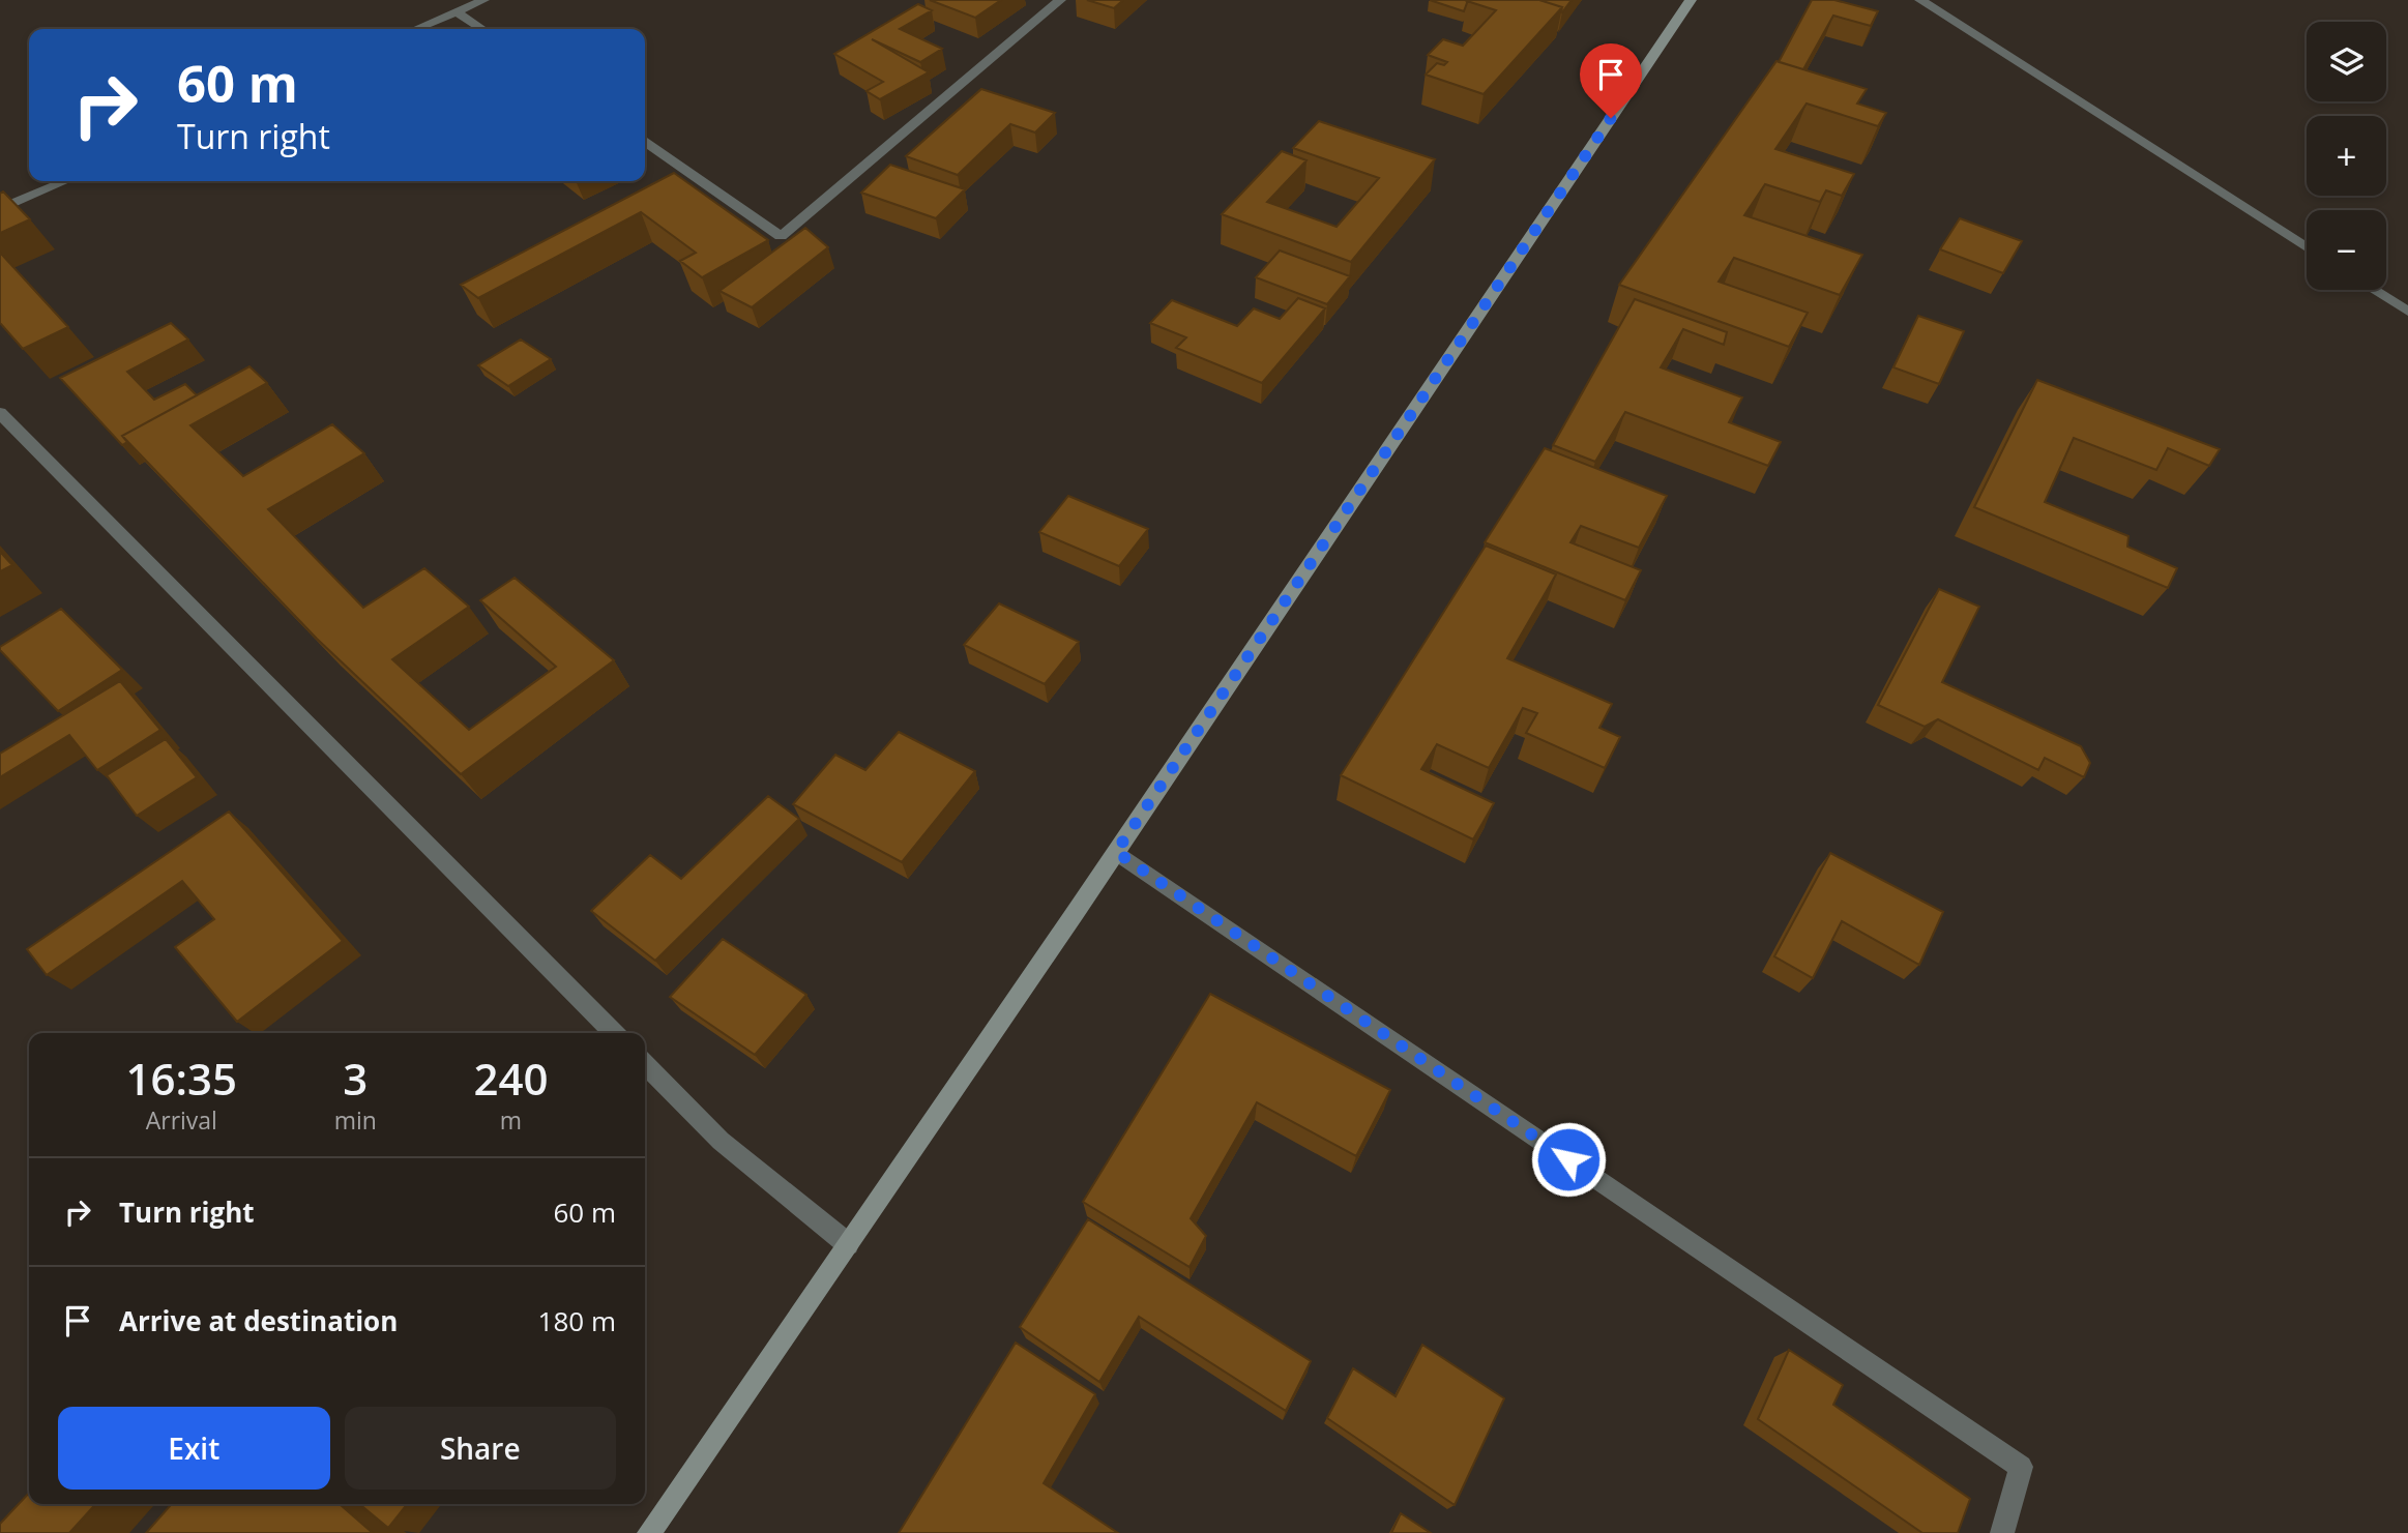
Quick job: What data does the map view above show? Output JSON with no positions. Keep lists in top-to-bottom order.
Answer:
{
  "page": {
    "map_buttons": ["+", "−"],
    "turn": ["60 m", "Turn right"],
    "eta": [
      "16:35",
      "Arrival",
      "3",
      "min",
      "240",
      "m"
    ],
    "list": [
      {
        "name": "Turn right",
        "value": "60 m"
      },
      {
        "name": "Arrive at destination",
        "value": "180 m"
      }
    ],
    "buttons": ["Exit", "Share"]
  }
}
